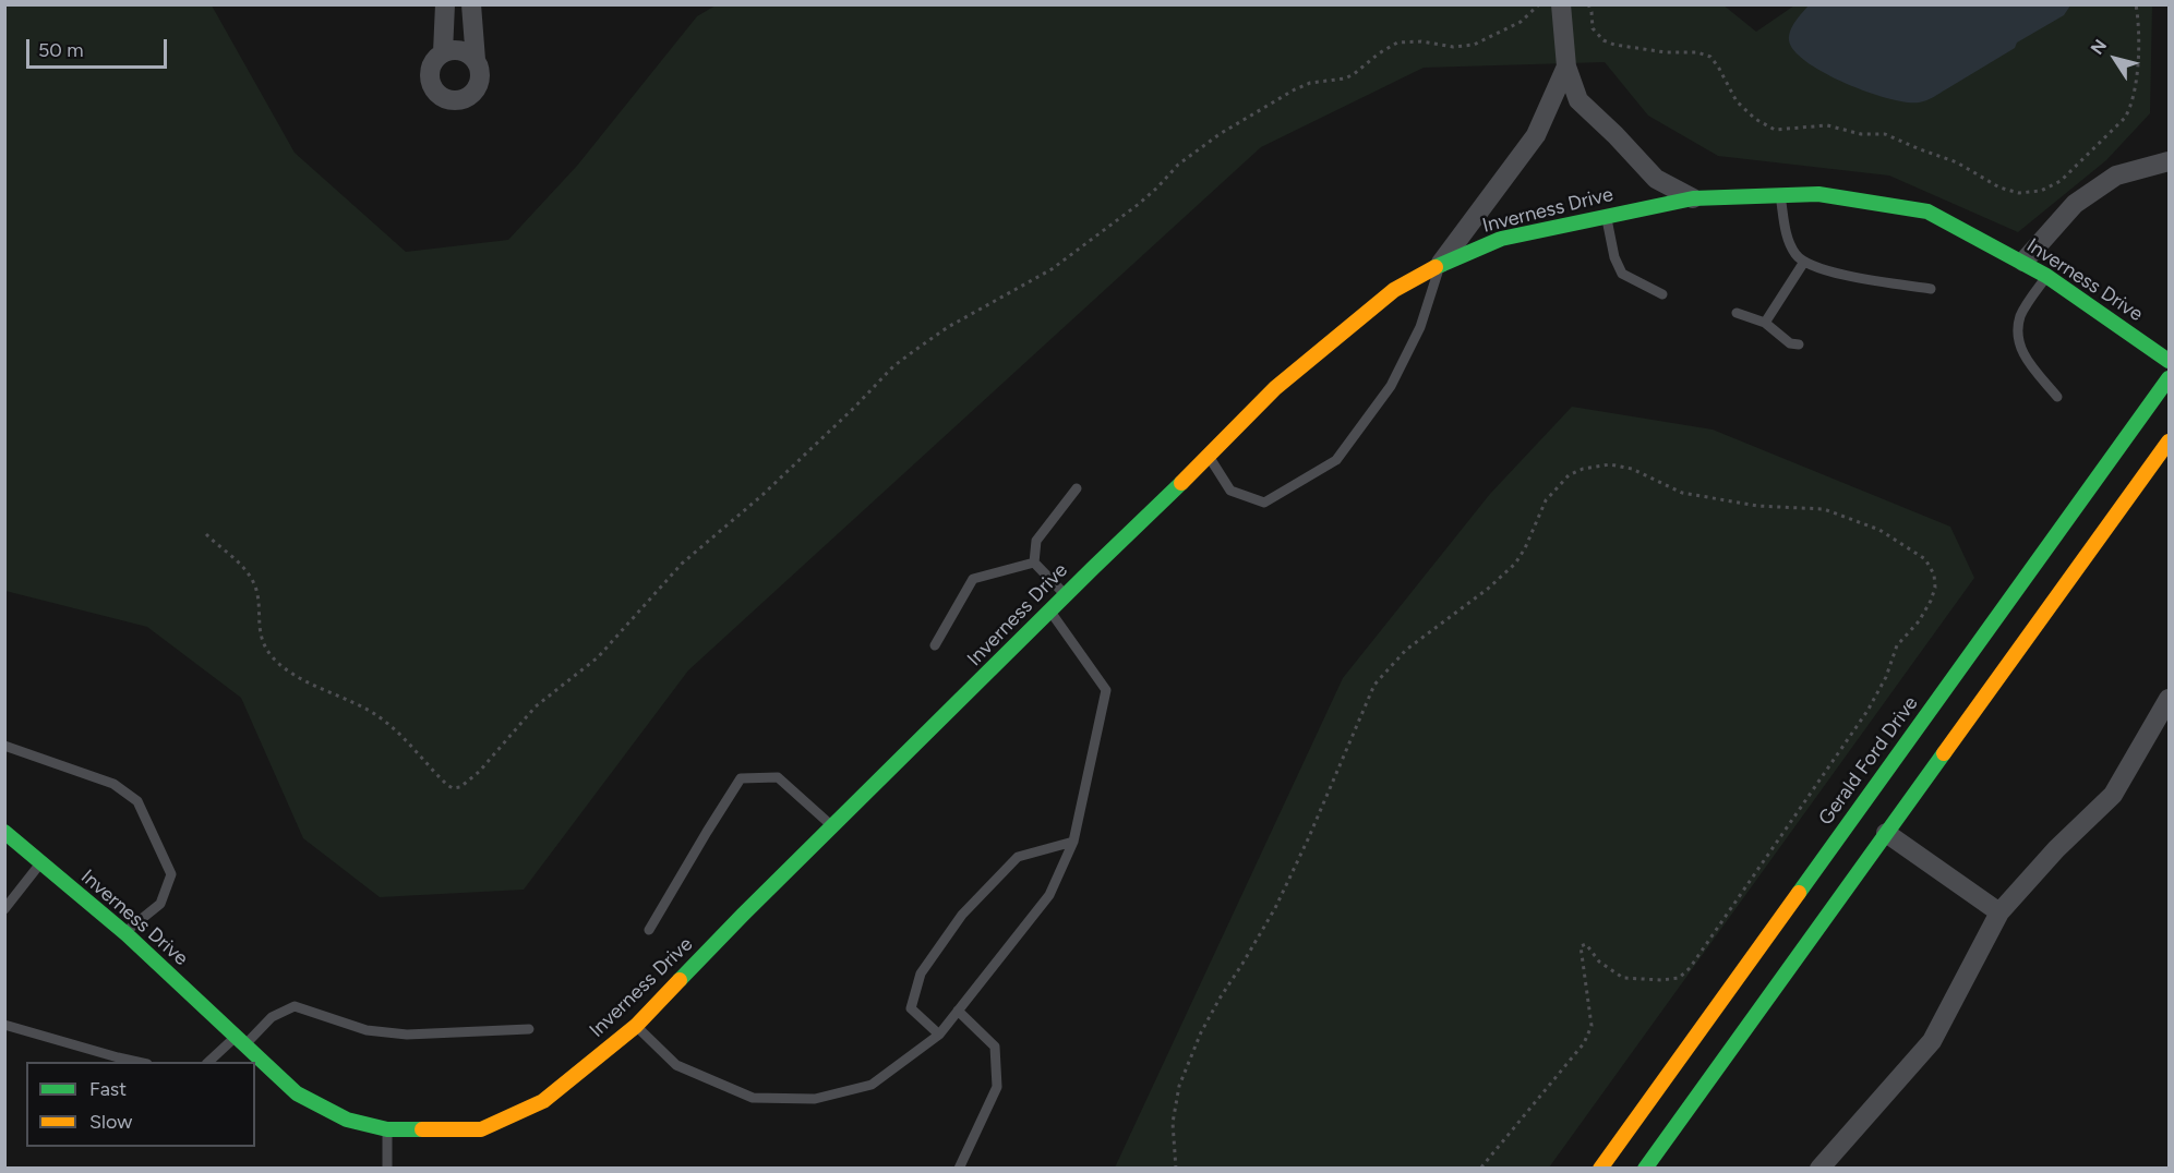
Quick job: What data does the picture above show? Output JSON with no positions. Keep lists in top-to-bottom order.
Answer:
{
  "streets": {
    "street": ["Inverness Drive", "Gerald Ford Drive"]
  },
  "legend": ["Fast", "Slow"],
  "scale_bar": "50 m",
  "north": "top left"
}
